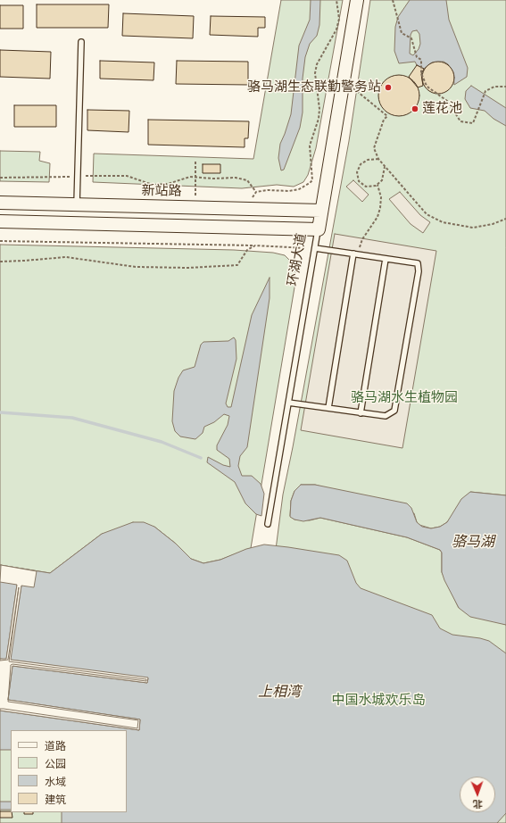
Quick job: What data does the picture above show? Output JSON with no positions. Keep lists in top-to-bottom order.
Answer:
{
  "streets": {
    "street": ["新站路", "环湖大道"]
  },
  "crossings": [
    ["新站路", "环湖大道"]
  ],
  "water": ["骆马湖", "上相湾"],
  "parks": ["骆马湖水生植物园", "中国水城欢乐岛"],
  "places": ["骆马湖生态联勤警务站", "莲花池"],
  "legend": [
    "道路",
    "公园",
    "水域",
    "建筑"
  ],
  "north": "bottom"
}
